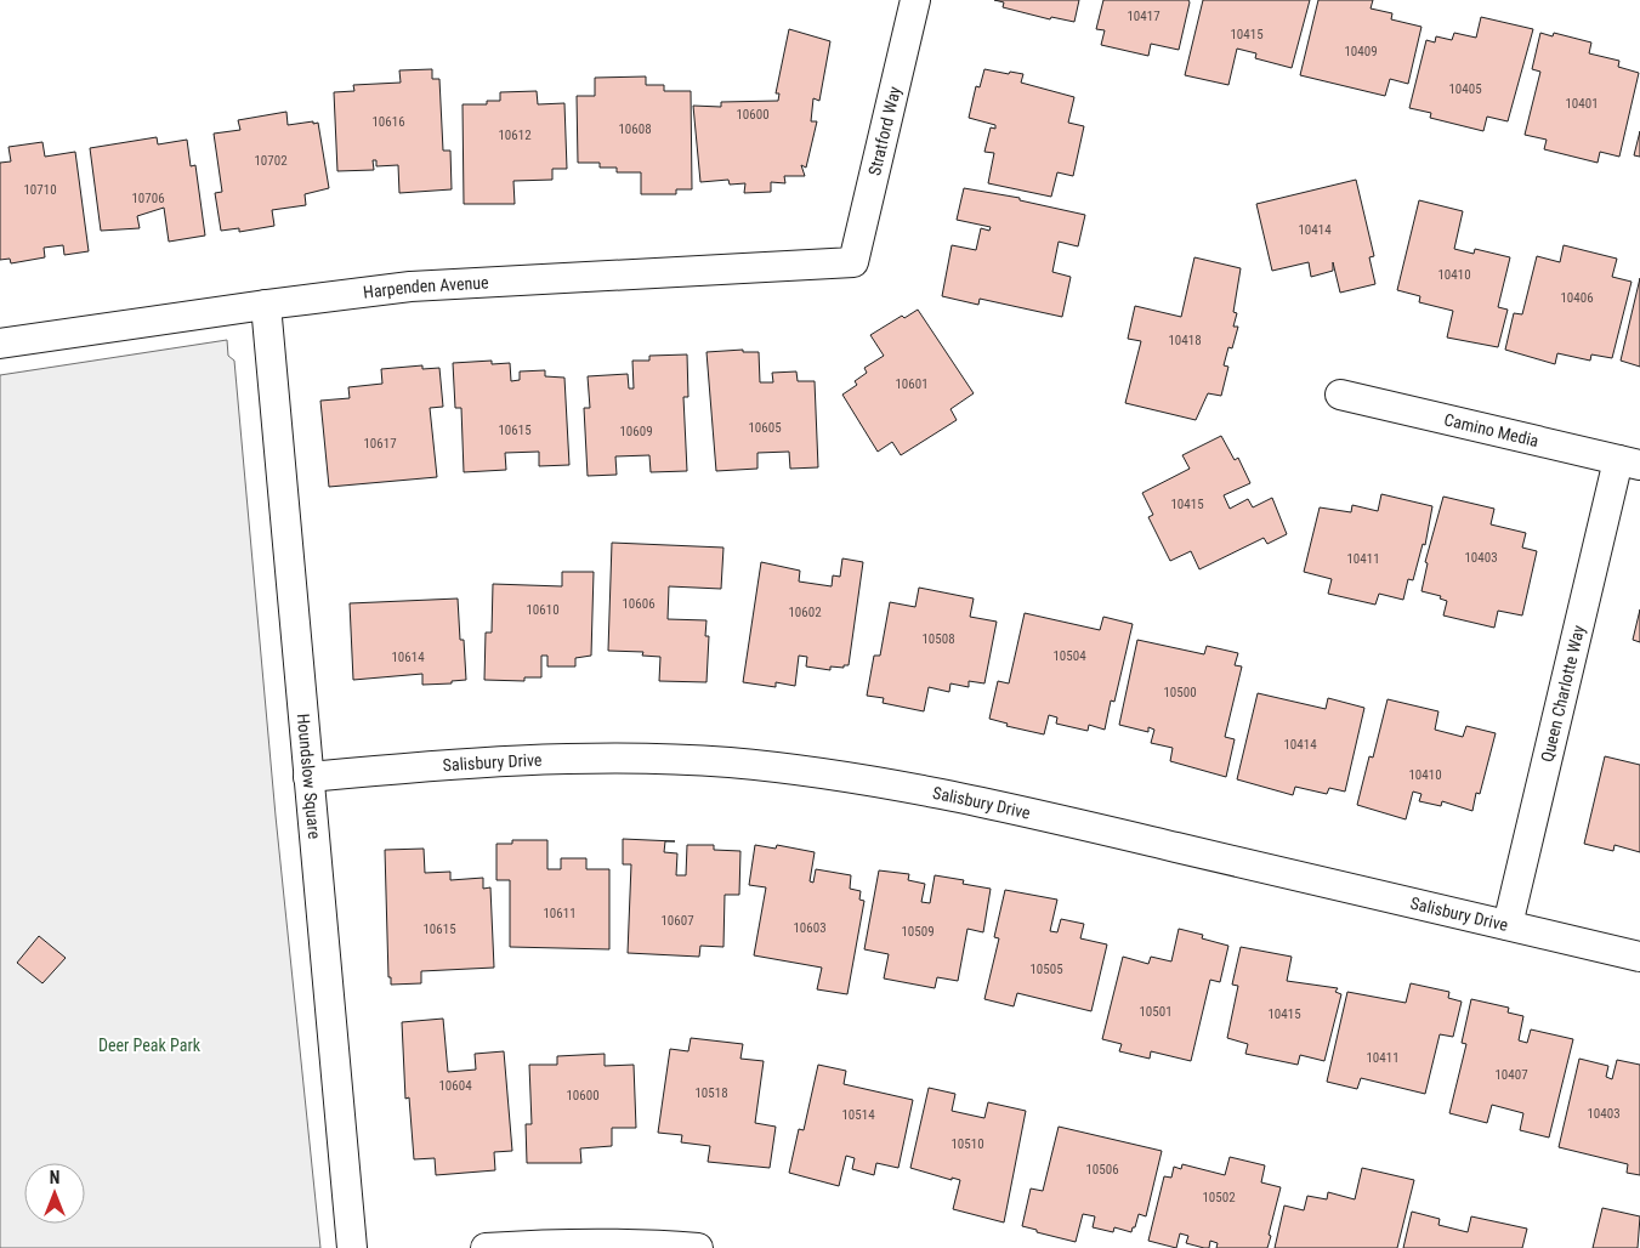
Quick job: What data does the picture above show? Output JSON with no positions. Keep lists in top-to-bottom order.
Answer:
{
  "streets": {
    "street": [
      "Stratford Way",
      "Harpenden Avenue",
      "Camino Media",
      "Queen Charlotte Way",
      "Salisbury Drive",
      "Houndslow Square"
    ]
  },
  "crossings": [
    ["Stratford Way", "Harpenden Avenue"],
    ["Harpenden Avenue", "Houndslow Square"],
    ["Camino Media", "Queen Charlotte Way"],
    ["Queen Charlotte Way", "Salisbury Drive"],
    ["Salisbury Drive", "Houndslow Square"]
  ],
  "parks": ["Deer Peak Park"],
  "house_numbers": [
    "10417",
    "10415",
    "10409",
    "10405",
    "10401",
    "10600",
    "10616",
    "10608",
    "10612",
    "10702",
    "10710",
    "10706",
    "10414",
    "10410",
    "10406",
    "10418",
    "10601",
    "10605",
    "10615",
    "10609",
    "10617",
    "10415",
    "10403",
    "10411",
    "10606",
    "10610",
    "10602",
    "10508",
    "10504",
    "10614",
    "10500",
    "10414",
    "10410",
    "10611",
    "10607",
    "10603",
    "10615",
    "10509",
    "10505",
    "10501",
    "10415",
    "10411",
    "10407",
    "10604",
    "10518",
    "10600",
    "10403",
    "10514",
    "10510",
    "10506",
    "10502"
  ],
  "north": "top"
}
